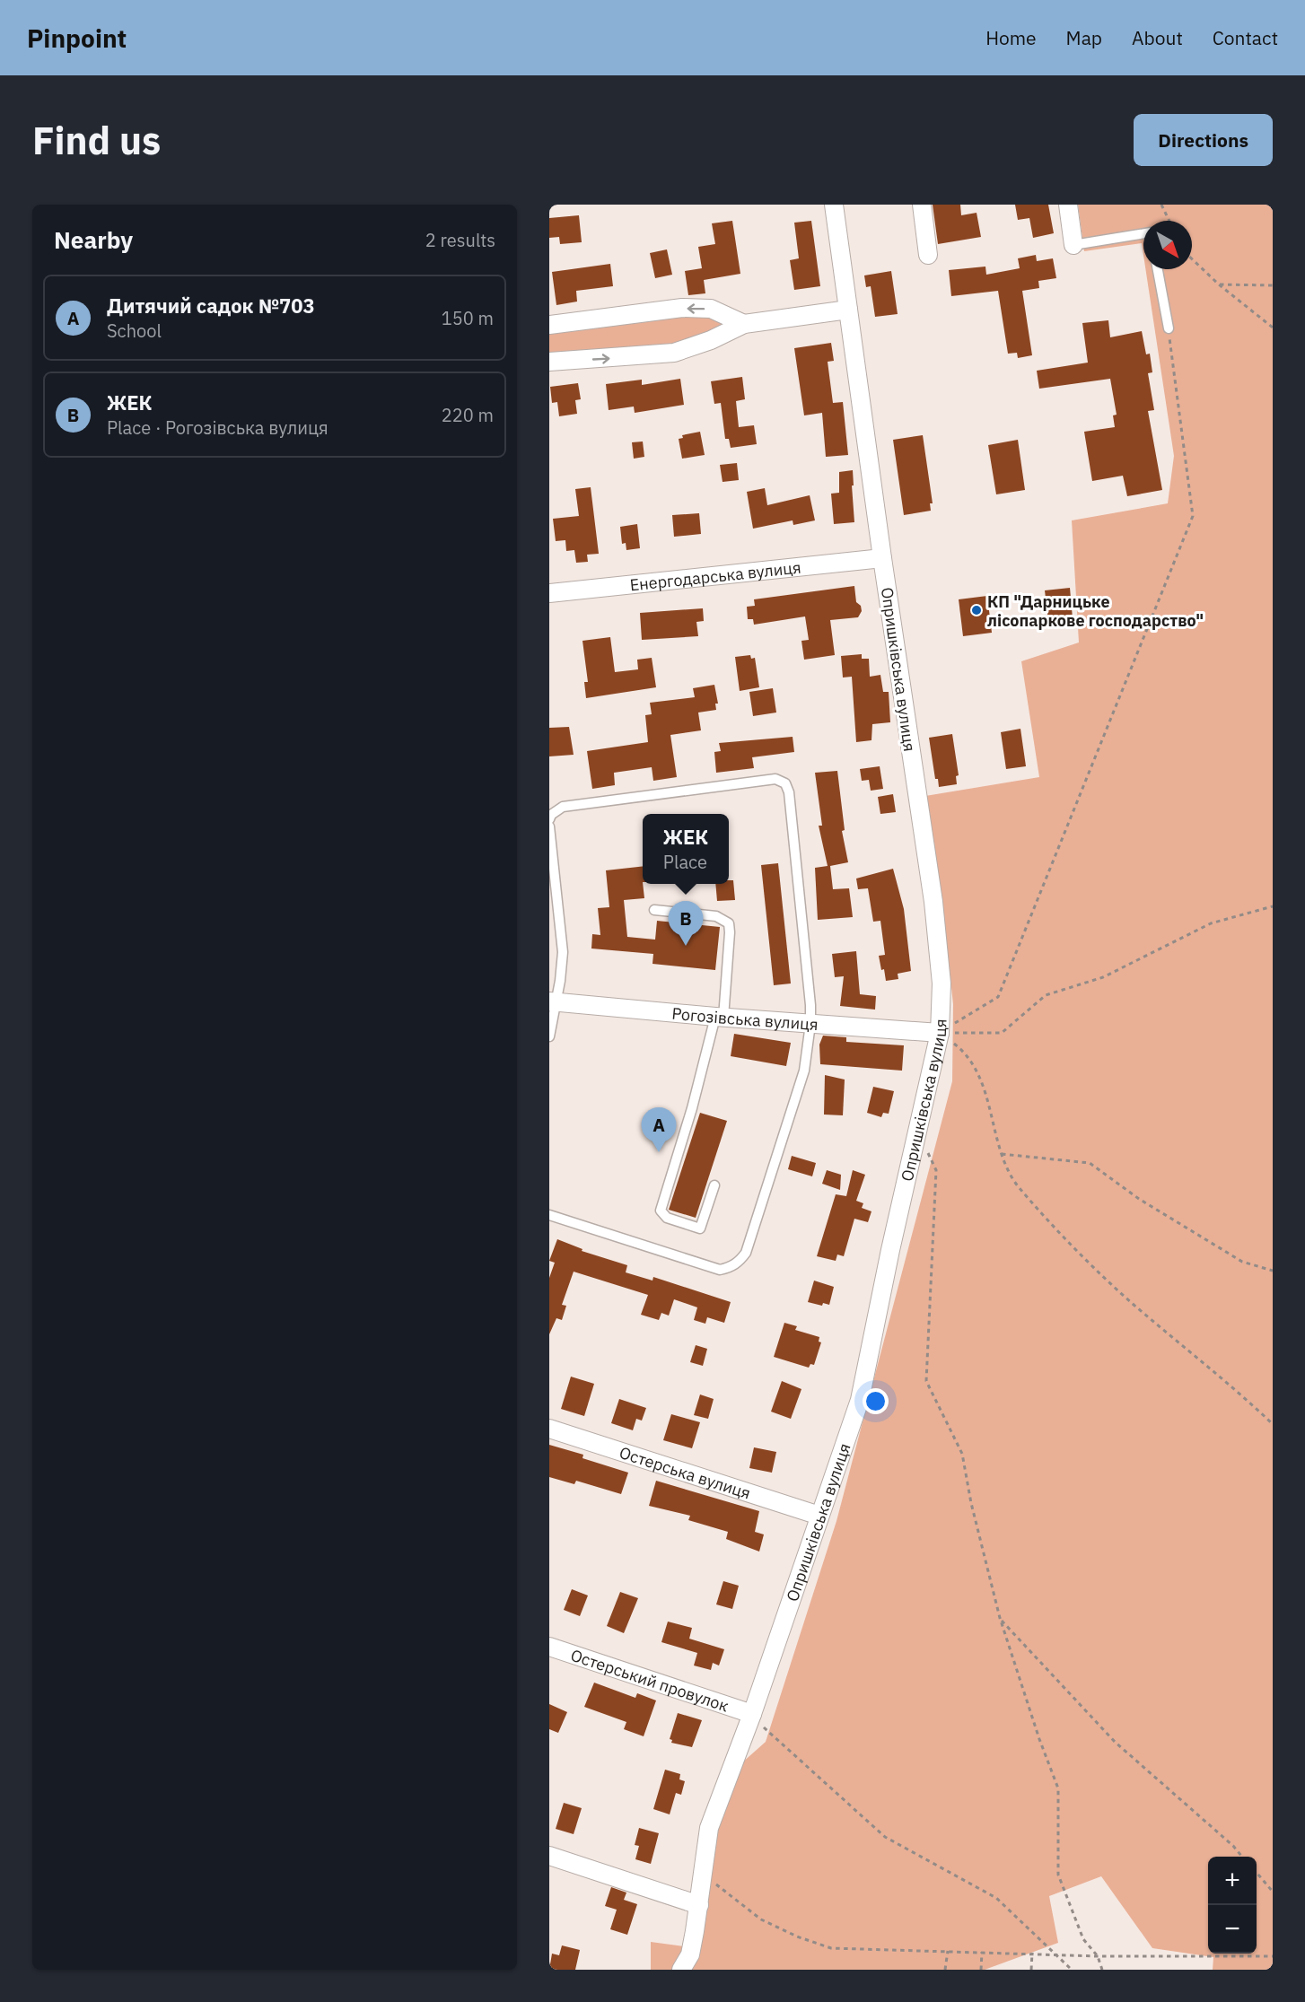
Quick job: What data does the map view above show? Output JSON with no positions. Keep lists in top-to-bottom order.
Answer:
{
  "streets": {
    "street": [
      "Енергодарська вулиця",
      "Опришківська вулиця",
      "Рогозівська вулиця",
      "Остерська вулиця",
      "Остерський провулок"
    ]
  },
  "crossings": [
    ["Енергодарська вулиця", "Опришківська вулиця"],
    ["Опришківська вулиця", "Рогозівська вулиця"],
    ["Опришківська вулиця", "Остерська вулиця"],
    ["Опришківська вулиця", "Остерський провулок"]
  ],
  "places": ["КП \"Дарницьке лісопаркове господарство\""],
  "north": "bottom right",
  "page": {
    "header": "Pinpoint",
    "nav": [
      "Home",
      "Map",
      "About",
      "Contact"
    ],
    "buttons": "Directions",
    "title": "Find us",
    "heading": ["Nearby", "2 results"],
    "list": [
      {
        "mark": "A",
        "name": "Дитячий садок №703",
        "note": "School",
        "value": "150 m"
      },
      {
        "mark": "B",
        "name": "ЖЕК",
        "note": "Place · Рогозівська вулиця",
        "value": "220 m"
      }
    ],
    "popup": ["ЖЕК", "Place"],
    "pins": ["B", "A"],
    "map_buttons": ["+", "−"]
  }
}
